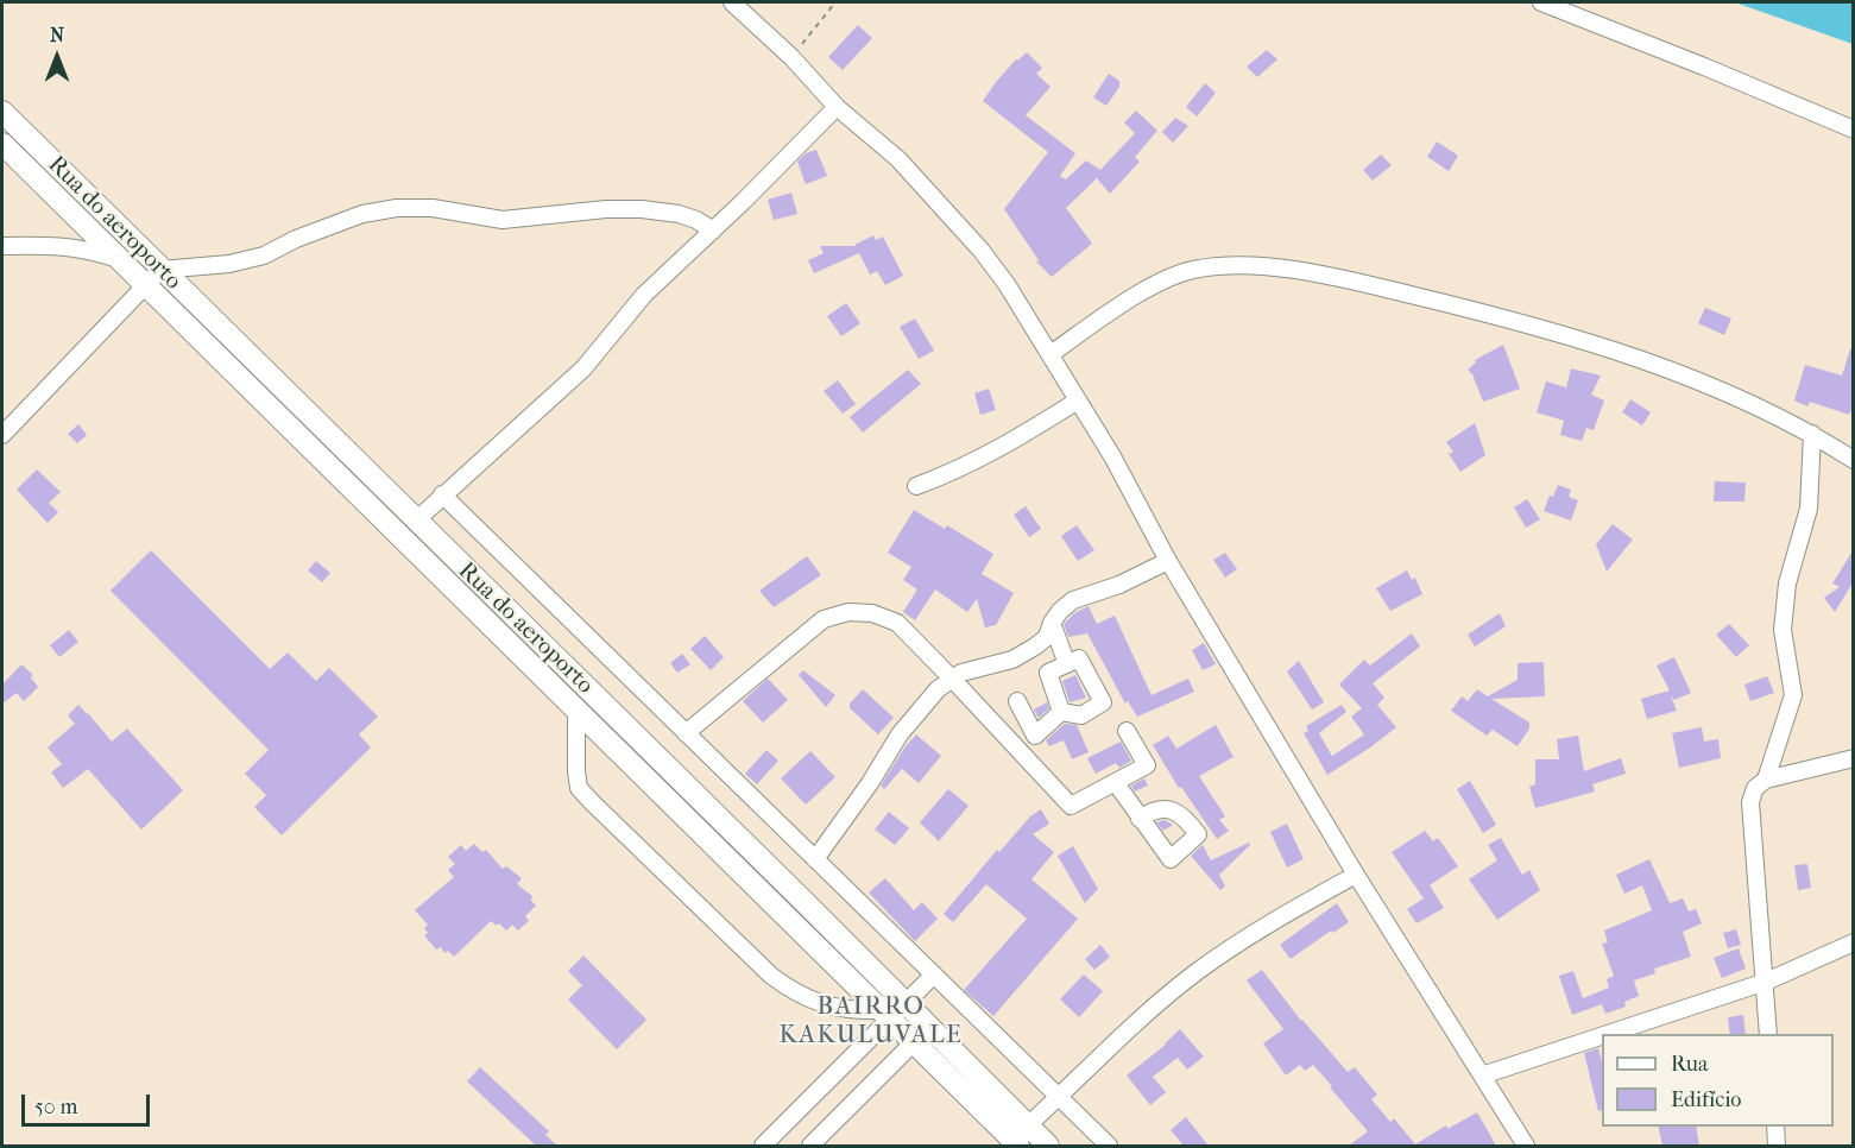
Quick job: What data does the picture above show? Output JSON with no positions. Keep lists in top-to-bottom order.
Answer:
{
  "streets": {
    "main road": ["Rua do aeroporto"]
  },
  "districts": ["BAIRRO KAKULUVALE"],
  "legend": ["Rua", "Edifício"],
  "scale_bar": "50 m",
  "north": "top"
}
